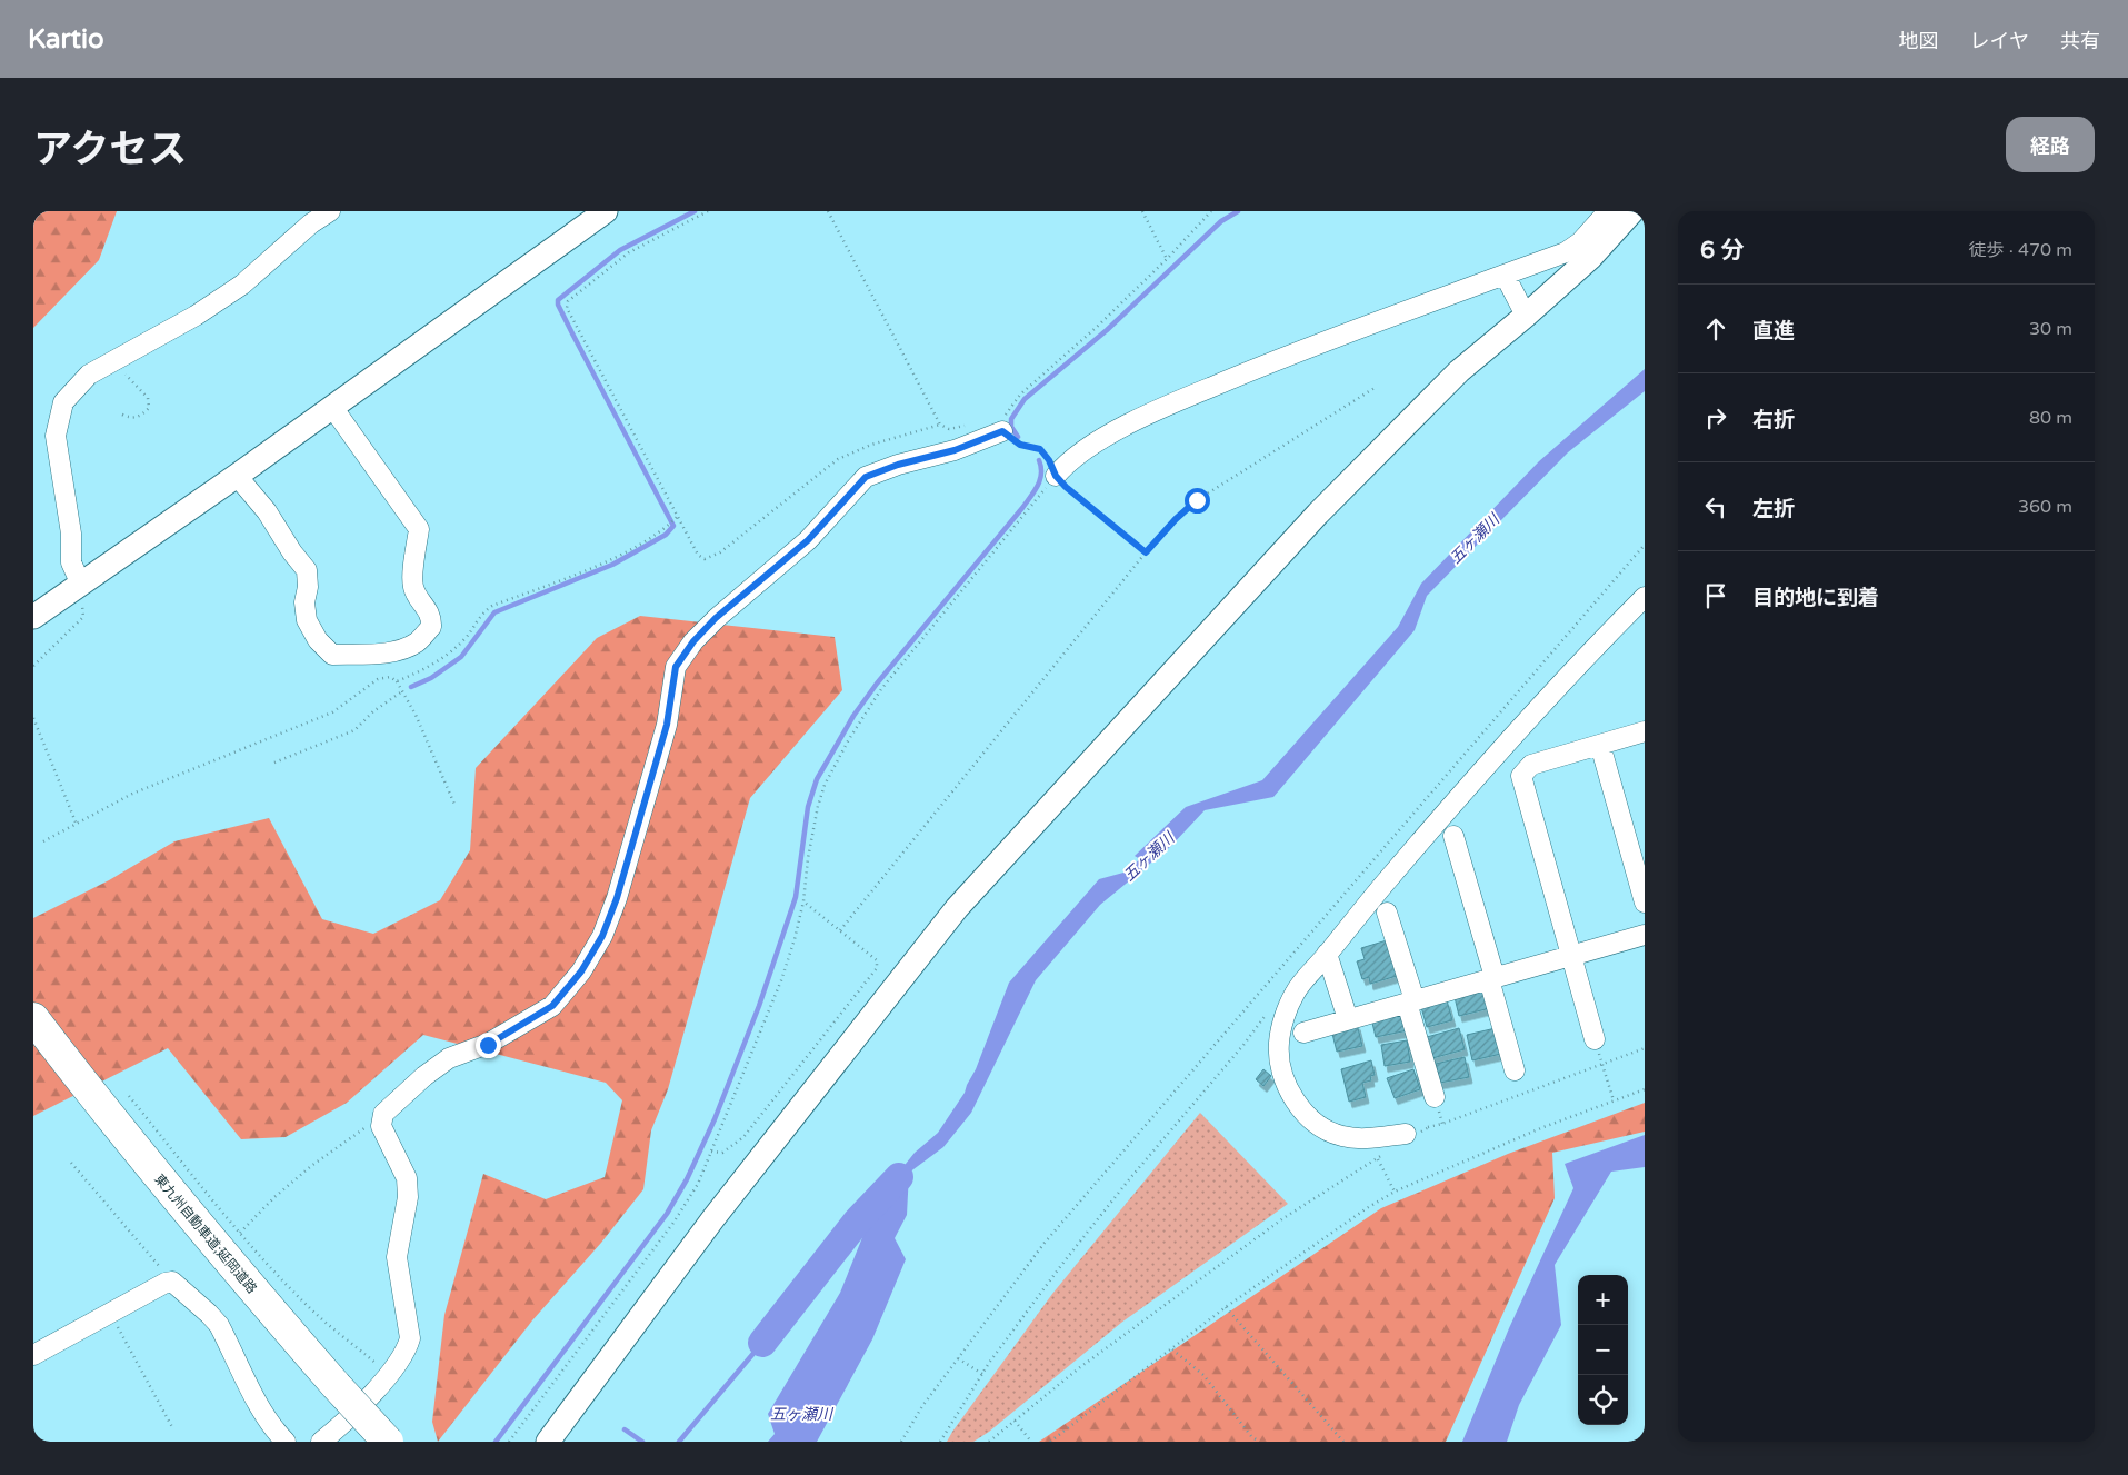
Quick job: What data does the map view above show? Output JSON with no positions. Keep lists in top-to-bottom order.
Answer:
{
  "streets": {
    "highway": ["東九州自動車道;延岡道路"]
  },
  "water": ["五ヶ瀬川"],
  "page": {
    "header": "Kartio",
    "nav": ["地図", "レイヤ", "共有"],
    "title": "アクセス",
    "buttons": "経路",
    "heading": ["6 分", "徒歩 · 470 m"],
    "list": [
      ["直進", "30 m"],
      ["右折", "80 m"],
      ["左折", "360 m"],
      "目的地に到着"
    ],
    "map_buttons": ["+", "−"]
  }
}
